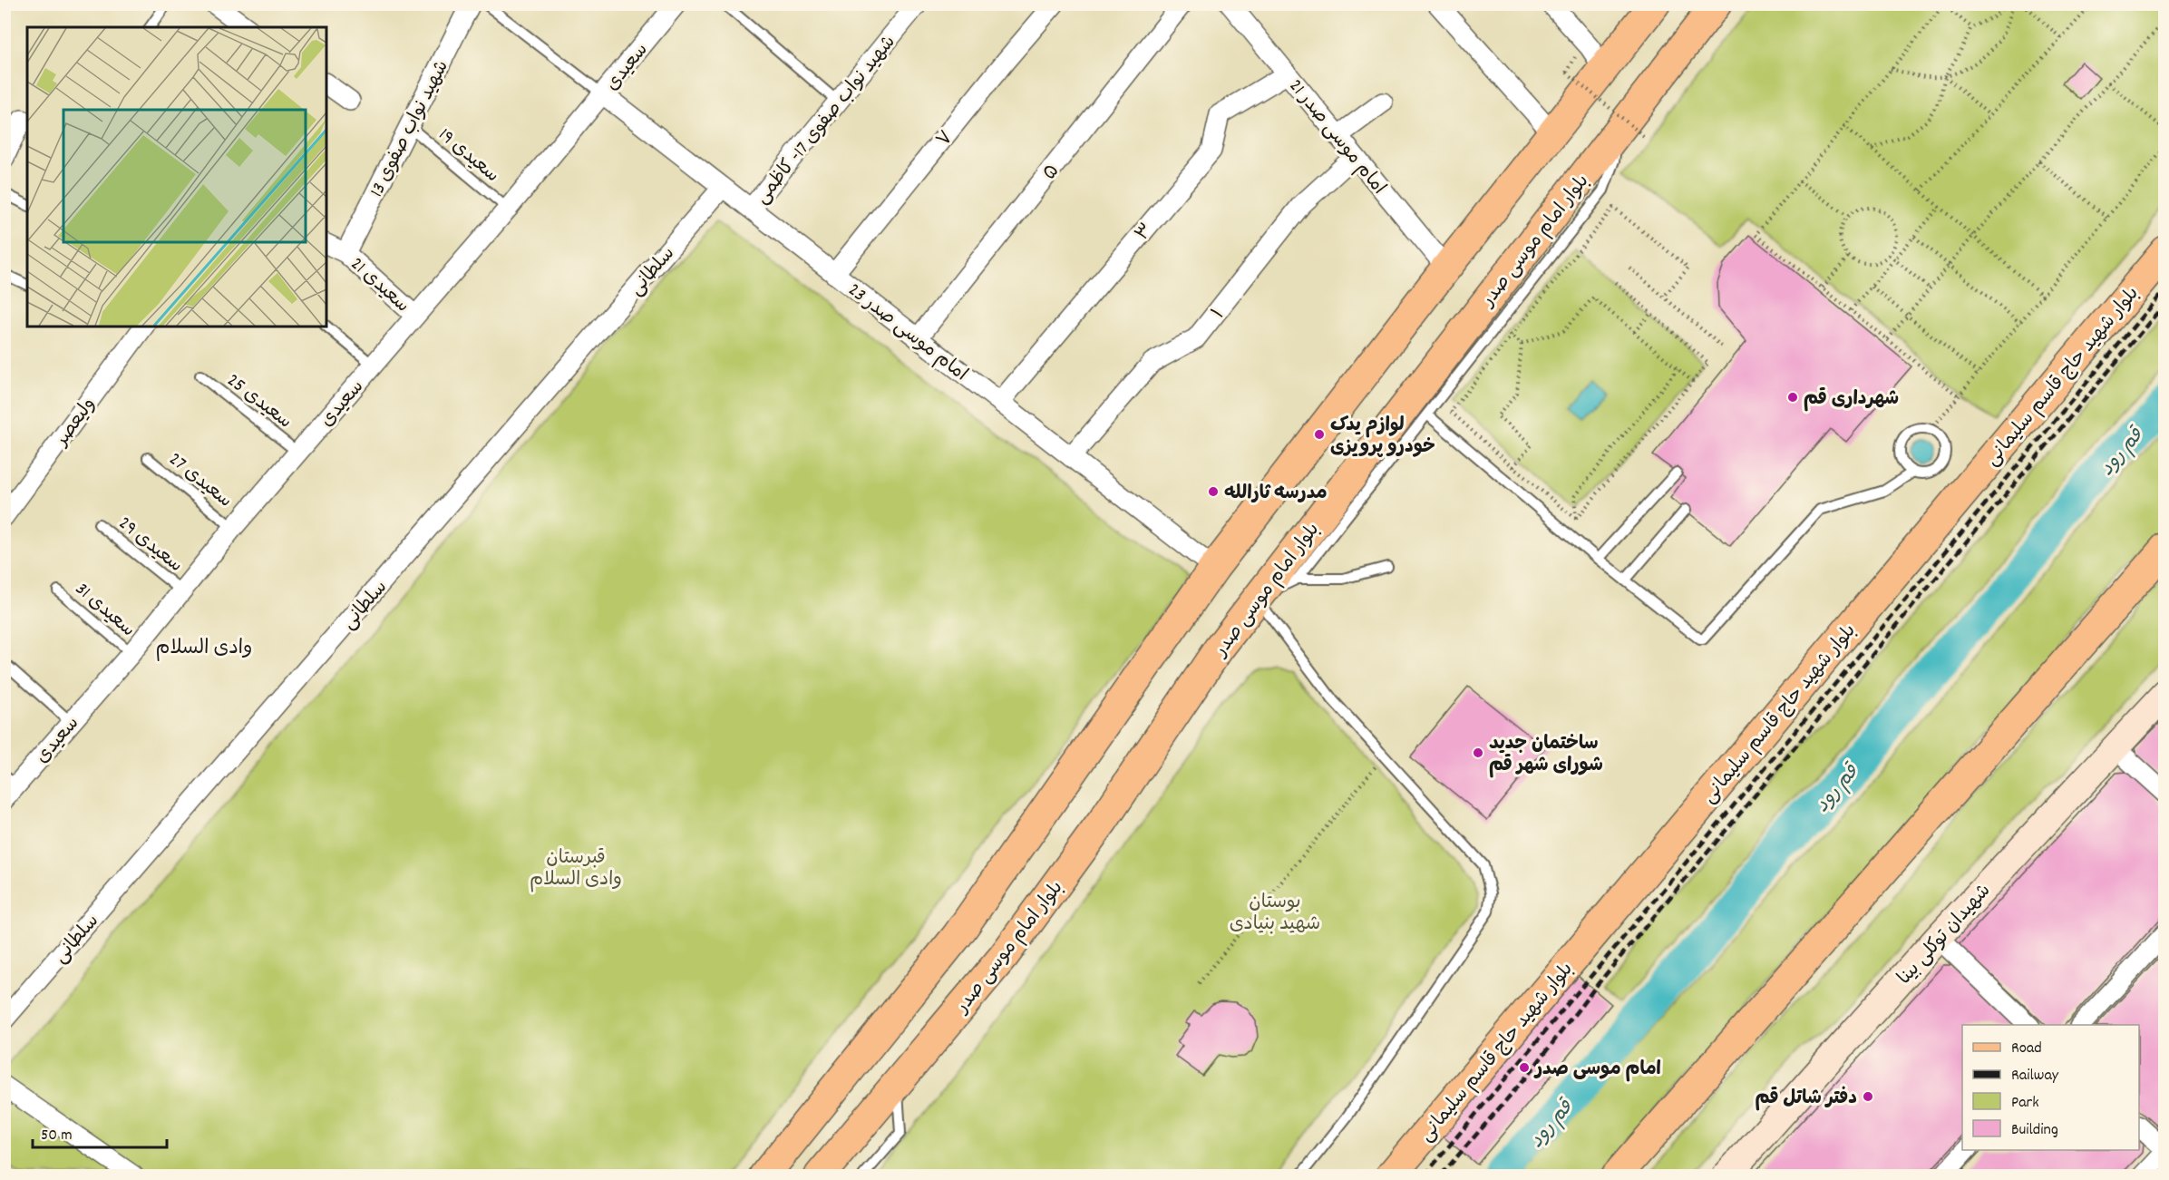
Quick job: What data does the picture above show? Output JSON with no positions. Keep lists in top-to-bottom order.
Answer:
{
  "streets": {
    "main road": ["بلوار امام موسی صدر", "بلوار شهید حاج قاسم سلیمانی", "شهیدان توکلی بینا"],
    "street": [
      "سعیدی",
      "شهید نواب صفوی 17- کاظمی",
      "شهید نواب صفوی 13",
      "امام موسی صدر 21",
      "۷",
      "۵",
      "۳",
      "سلطانی",
      "سعیدی 21",
      "۱",
      "امام موسی صدر 23",
      "ولیعصر"
    ],
    "lane": [
      "سعیدی 19",
      "سعیدی 25",
      "سعیدی 27",
      "سعیدی 29",
      "سعیدی 31"
    ]
  },
  "crossings": [
    ["سعیدی", "سعیدی 19"],
    ["سعیدی", "سعیدی 21"],
    ["سعیدی", "امام موسی صدر 23"],
    ["سعیدی", "سعیدی 25"],
    ["سعیدی", "سعیدی 27"],
    ["سعیدی", "سعیدی 29"],
    ["سعیدی", "سعیدی 31"],
    ["شهید نواب صفوی 17- کاظمی", "امام موسی صدر 23"],
    ["شهید نواب صفوی 13", "سعیدی 19"],
    ["شهید نواب صفوی 13", "سعیدی 21"],
    ["امام موسی صدر 21", "۳"],
    ["امام موسی صدر 21", "۱"],
    ["۷", "امام موسی صدر 23"],
    ["۵", "امام موسی صدر 23"],
    ["۳", "امام موسی صدر 23"],
    ["سلطانی", "امام موسی صدر 23"],
    ["۱", "امام موسی صدر 23"]
  ],
  "districts": ["وادی السلام"],
  "water": ["قم رود"],
  "parks": ["قبرستان وادی السلام", "بوستان شهید بنیادی"],
  "places": [
    "شهرداری قم",
    "لوازم یدک خودرو پرویزی",
    "مدرسه ثارالله",
    "ساختمان جدید شورای شهر قم",
    "امام موسی صدر",
    "دفتر شاتل قم"
  ],
  "legend": [
    "Road",
    "Railway",
    "Park",
    "Building"
  ],
  "scale_bar": "50 m"
}
